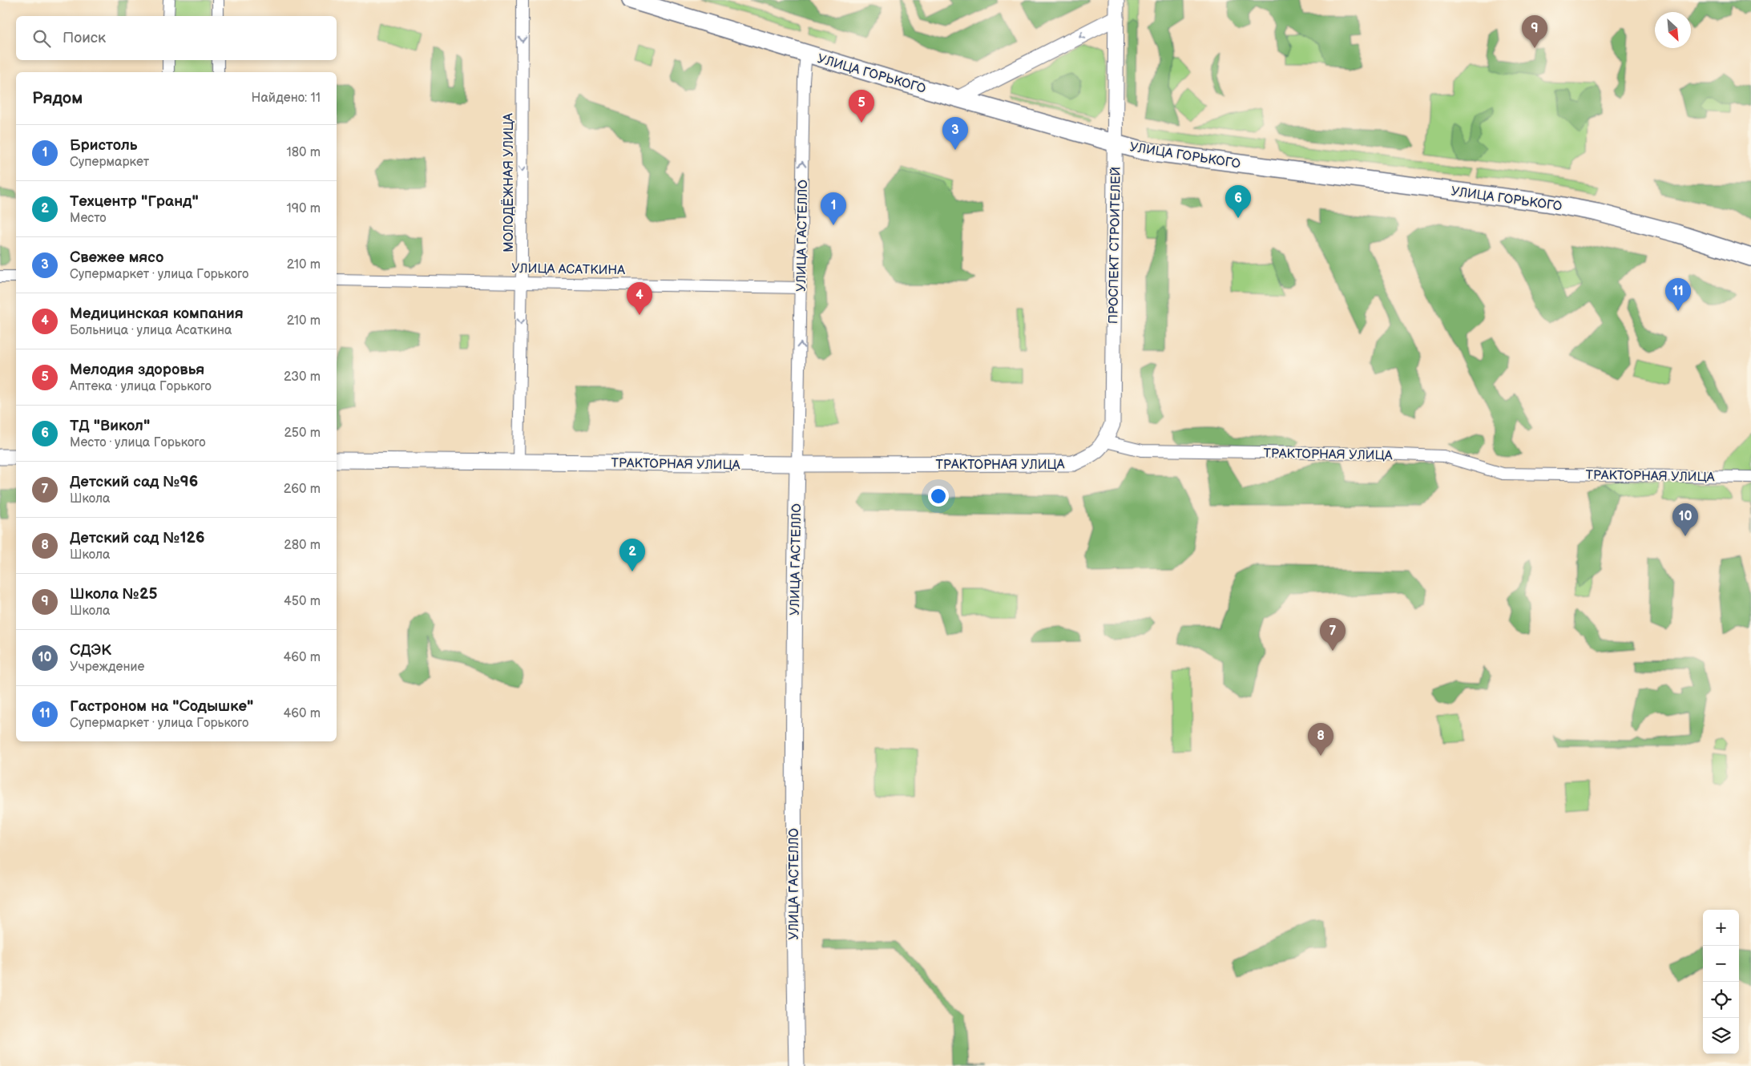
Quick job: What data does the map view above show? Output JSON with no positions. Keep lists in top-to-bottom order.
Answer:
{
  "streets": {
    "main road": [
      "УЛИЦА ГОРЬКОГО",
      "УЛИЦА ГАСТЕЛЛО",
      "ПРОСПЕКТ СТРОИТЕЛЕЙ",
      "ТРАКТОРНАЯ УЛИЦА"
    ],
    "street": ["МОЛОДЁЖНАЯ УЛИЦА", "УЛИЦА АСАТКИНА"]
  },
  "crossings": [
    ["УЛИЦА ГОРЬКОГО", "УЛИЦА ГАСТЕЛЛО"],
    ["УЛИЦА ГОРЬКОГО", "ПРОСПЕКТ СТРОИТЕЛЕЙ"],
    ["МОЛОДЁЖНАЯ УЛИЦА", "УЛИЦА АСАТКИНА"],
    ["МОЛОДЁЖНАЯ УЛИЦА", "ТРАКТОРНАЯ УЛИЦА"],
    ["УЛИЦА ГАСТЕЛЛО", "УЛИЦА АСАТКИНА"],
    ["УЛИЦА ГАСТЕЛЛО", "ТРАКТОРНАЯ УЛИЦА"],
    ["ПРОСПЕКТ СТРОИТЕЛЕЙ", "ТРАКТОРНАЯ УЛИЦА"]
  ],
  "one_way": ["МОЛОДЁЖНАЯ УЛИЦА", "УЛИЦА ГАСТЕЛЛО"],
  "north": "bottom right",
  "page": {
    "pins": [
      "9",
      "5",
      "3",
      "6",
      "1",
      "11",
      "4",
      "10",
      "2",
      "7",
      "8"
    ],
    "search": "Поиск",
    "heading": ["Рядом", "Найдено: 11"],
    "list": [
      {
        "mark": "1",
        "name": "Бристоль",
        "note": "Супермаркет",
        "value": "180 m"
      },
      {
        "mark": "2",
        "name": "Техцентр \"Гранд\"",
        "note": "Место",
        "value": "190 m"
      },
      {
        "mark": "3",
        "name": "Свежее мясо",
        "note": "Супермаркет · улица Горького",
        "value": "210 m"
      },
      {
        "mark": "4",
        "name": "Медицинская компания",
        "note": "Больница · улица Асаткина",
        "value": "210 m"
      },
      {
        "mark": "5",
        "name": "Мелодия здоровья",
        "note": "Аптека · улица Горького",
        "value": "230 m"
      },
      {
        "mark": "6",
        "name": "ТД \"Викол\"",
        "note": "Место · улица Горького",
        "value": "250 m"
      },
      {
        "mark": "7",
        "name": "Детский сад №96",
        "note": "Школа",
        "value": "260 m"
      },
      {
        "mark": "8",
        "name": "Детский сад №126",
        "note": "Школа",
        "value": "280 m"
      },
      {
        "mark": "9",
        "name": "Школа №25",
        "note": "Школа",
        "value": "450 m"
      },
      {
        "mark": "10",
        "name": "СДЭК",
        "note": "Учреждение",
        "value": "460 m"
      },
      {
        "mark": "11",
        "name": "Гастроном на \"Содышке\"",
        "note": "Супермаркет · улица Горького",
        "value": "460 m"
      }
    ],
    "map_buttons": ["+", "−"]
  }
}
